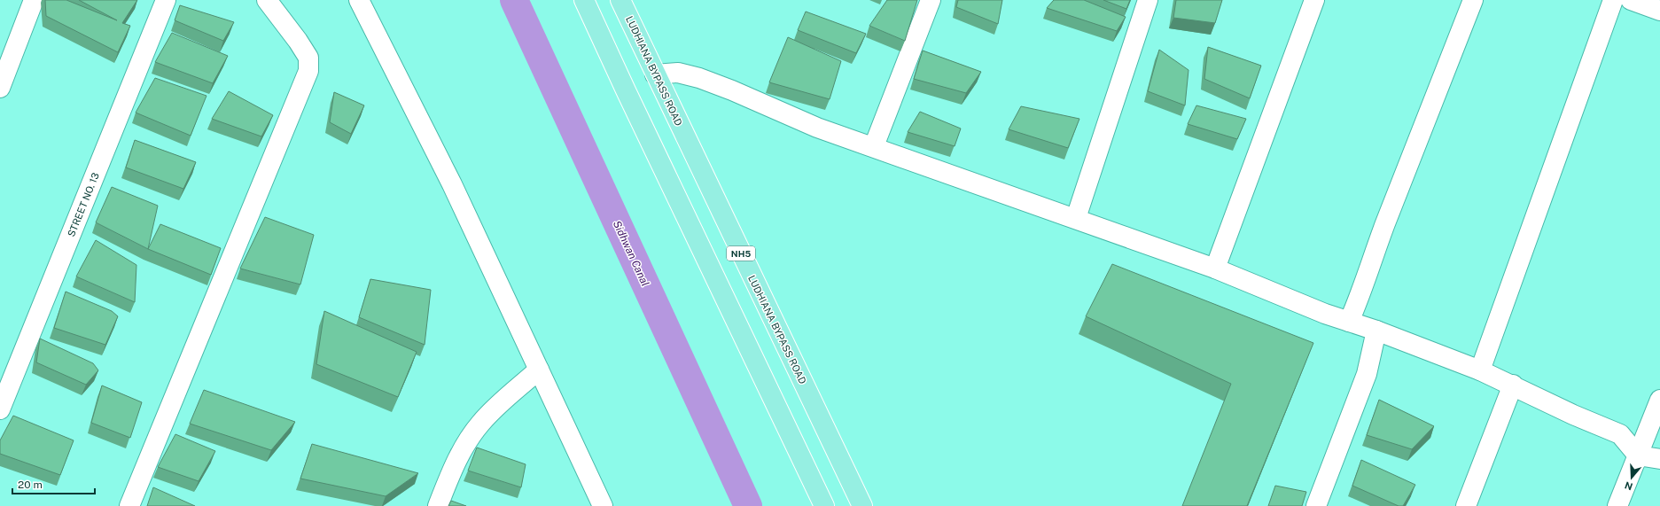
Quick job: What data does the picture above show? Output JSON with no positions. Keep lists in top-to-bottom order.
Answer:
{
  "streets": {
    "highway": ["LUDHIANA BYPASS ROAD", "NH5"],
    "street": ["STREET NO. 13"]
  },
  "water": ["Sidhwan Canal"],
  "scale_bar": "20 m",
  "north": "bottom"
}
